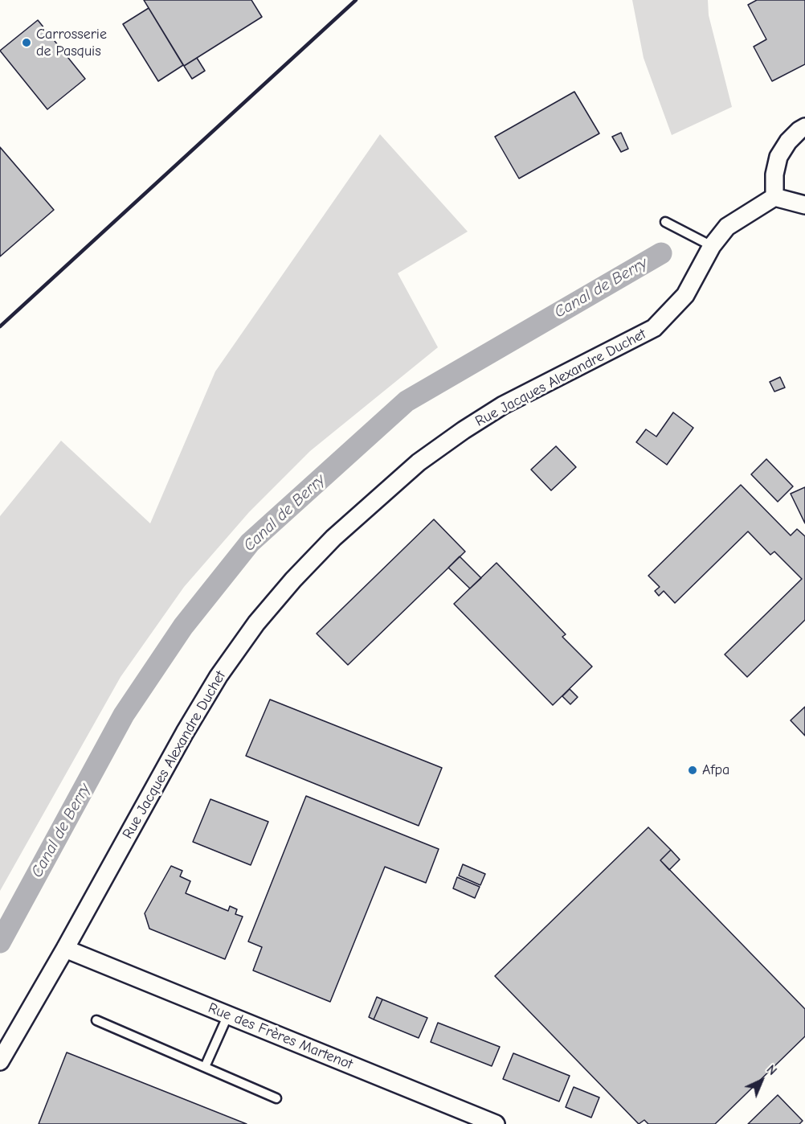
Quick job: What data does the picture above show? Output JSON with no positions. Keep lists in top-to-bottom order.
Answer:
{
  "streets": {
    "street": ["Rue Jacques Alexandre Duchet", "Rue des Frères Martenot"]
  },
  "crossings": [
    ["Rue Jacques Alexandre Duchet", "Rue des Frères Martenot"]
  ],
  "water": ["Canal de Berry"],
  "places": ["Carrosserie de Pasquis", "Afpa"],
  "north": "top right"
}
